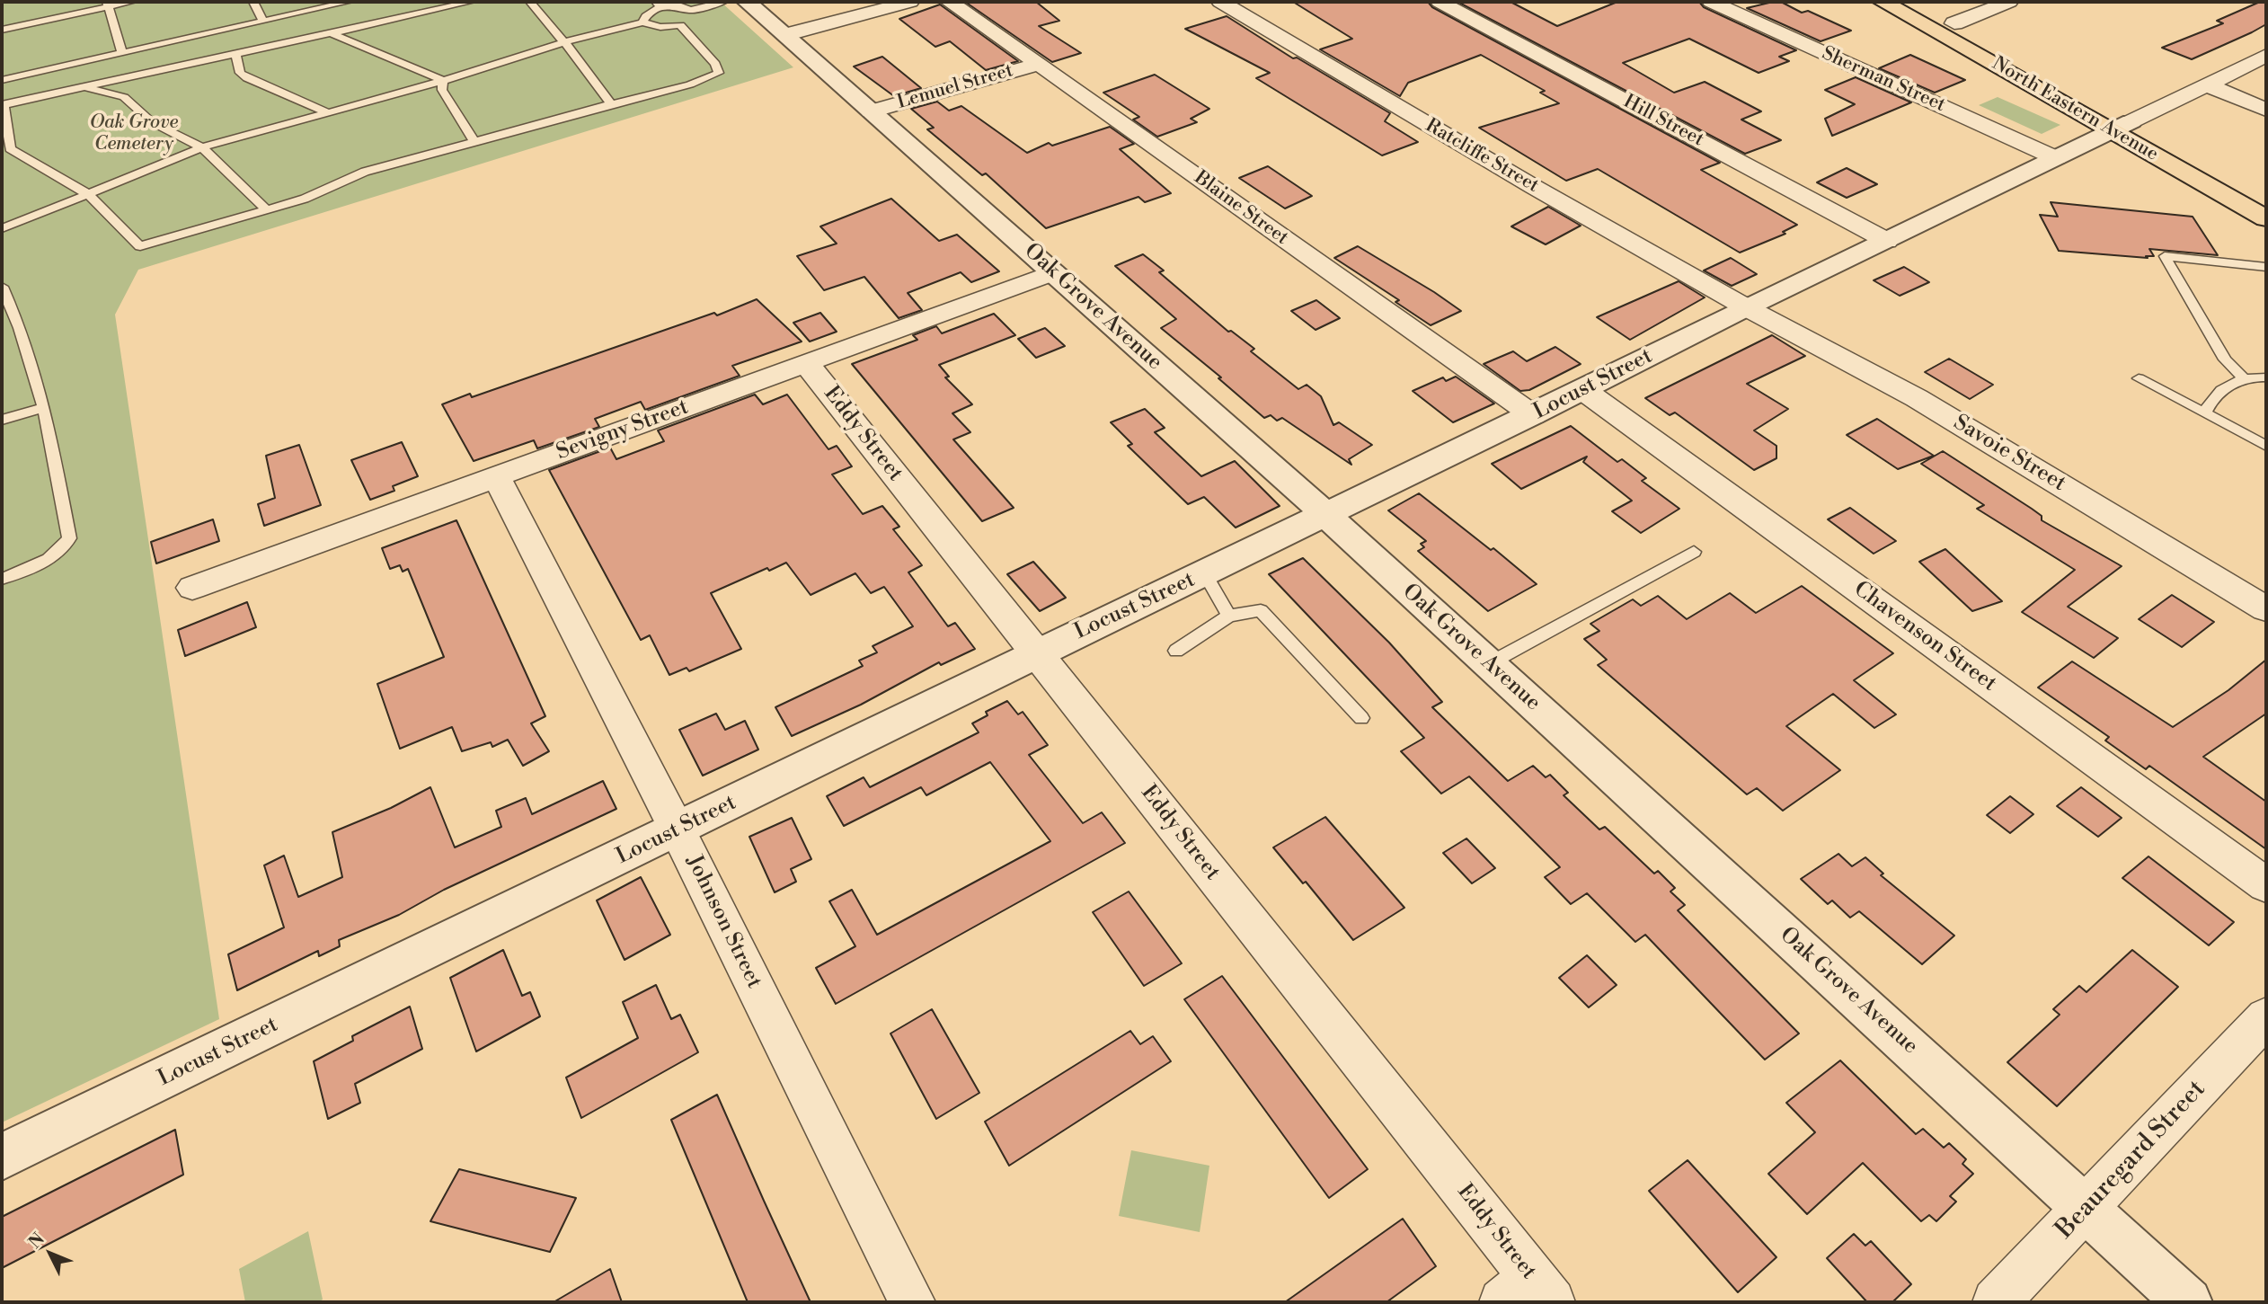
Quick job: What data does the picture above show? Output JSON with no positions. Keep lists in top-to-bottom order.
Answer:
{
  "streets": {
    "main road": ["North Eastern Avenue"],
    "street": [
      "Sherman Street",
      "Lemuel Street",
      "Hill Street",
      "Ratcliffe Street",
      "Blaine Street",
      "Oak Grove Avenue",
      "Locust Street",
      "Sevigny Street",
      "Eddy Street",
      "Savoie Street",
      "Chavenson Street",
      "Johnson Street",
      "Beauregard Street"
    ]
  },
  "crossings": [
    ["Sherman Street", "Locust Street"],
    ["Lemuel Street", "Blaine Street"],
    ["Lemuel Street", "Oak Grove Avenue"],
    ["North Eastern Avenue", "Locust Street"],
    ["Hill Street", "Locust Street"],
    ["Ratcliffe Street", "Locust Street"],
    ["Ratcliffe Street", "Savoie Street"],
    ["Blaine Street", "Locust Street"],
    ["Oak Grove Avenue", "Locust Street"],
    ["Oak Grove Avenue", "Sevigny Street"],
    ["Oak Grove Avenue", "Beauregard Street"],
    ["Locust Street", "Eddy Street"],
    ["Locust Street", "Savoie Street"],
    ["Locust Street", "Chavenson Street"],
    ["Locust Street", "Johnson Street"],
    ["Sevigny Street", "Eddy Street"],
    ["Sevigny Street", "Johnson Street"]
  ],
  "parks": ["Oak Grove Cemetery"],
  "north": "top left"
}
